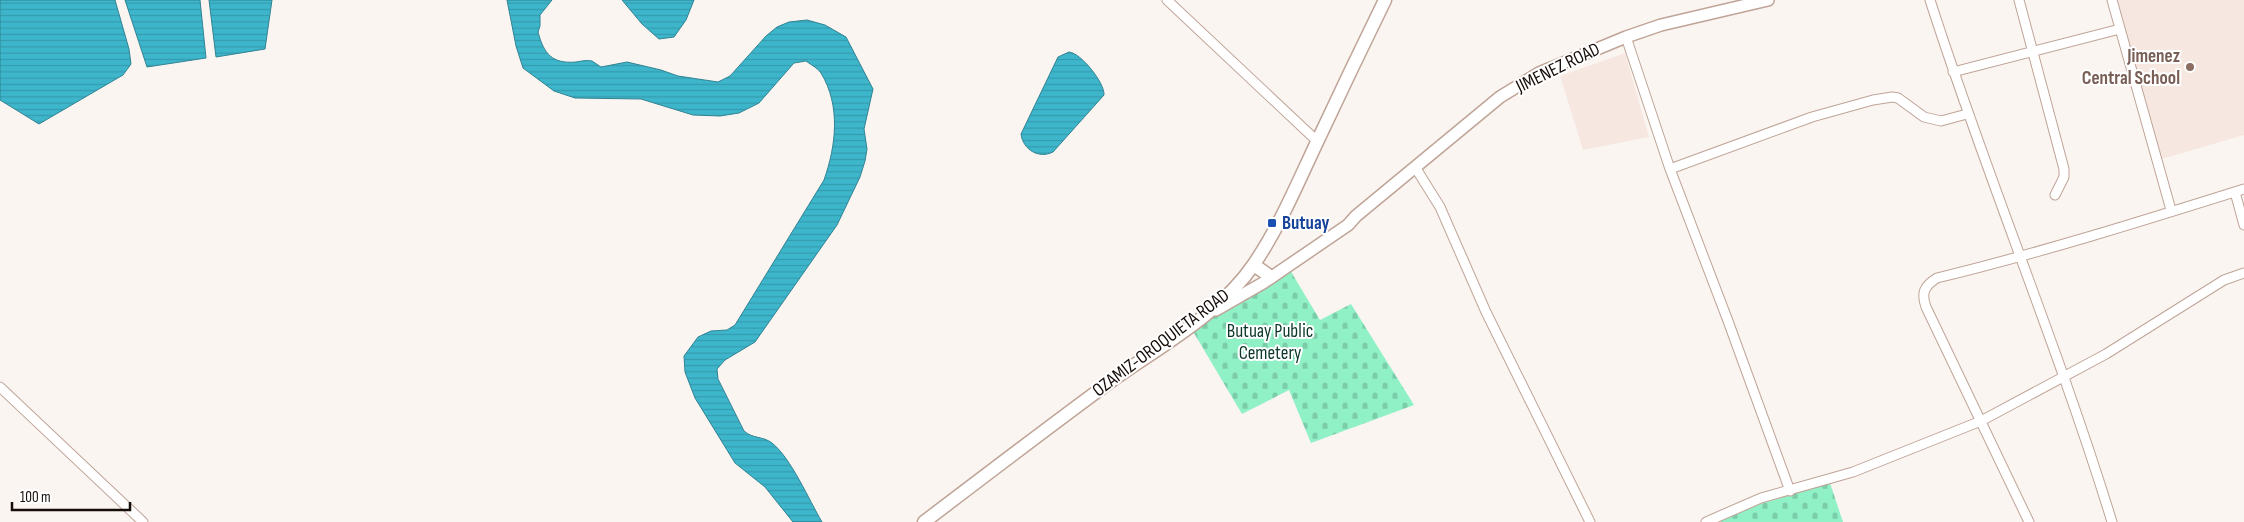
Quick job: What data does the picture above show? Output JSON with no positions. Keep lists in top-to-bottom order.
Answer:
{
  "streets": {
    "highway": ["OZAMIZ-OROQUIETA ROAD"],
    "main road": ["JIMENEZ ROAD"]
  },
  "crossings": [
    ["JIMENEZ ROAD", "OZAMIZ-OROQUIETA ROAD"]
  ],
  "parks": ["Butuay Public Cemetery"],
  "places": {
    "other": ["Jimenez Central School"],
    "transit": ["Butuay"]
  },
  "scale_bar": "100 m"
}
